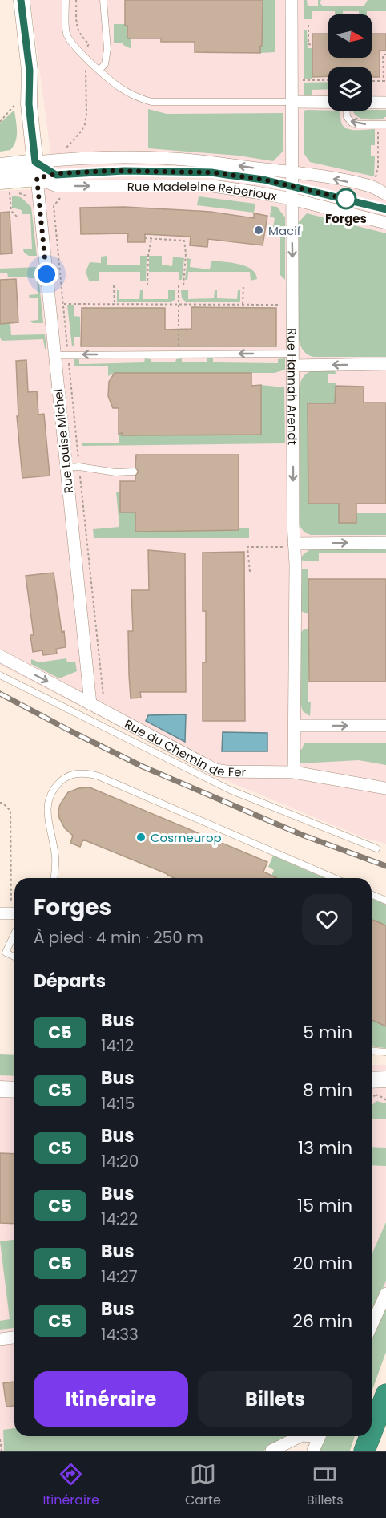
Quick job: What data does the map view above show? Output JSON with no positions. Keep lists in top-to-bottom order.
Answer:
{
  "streets": {
    "street": [
      "Rue Madeleine Reberioux",
      "Rue Hannah Arendt",
      "Rue Louise Michel",
      "Rue du Chemin de Fer"
    ]
  },
  "crossings": [
    ["Rue Madeleine Reberioux", "Rue Hannah Arendt"],
    ["Rue Madeleine Reberioux", "Rue Louise Michel"],
    ["Rue Hannah Arendt", "Rue du Chemin de Fer"],
    ["Rue Louise Michel", "Rue du Chemin de Fer"]
  ],
  "one_way": ["Rue Hannah Arendt"],
  "places": ["Forges", "Macif", "Cosmeurop"],
  "lines": ["bus line C5"],
  "north": "right",
  "page": {
    "heading": [
      ["Forges", "À pied · 4 min · 250 m"],
      "Départs"
    ],
    "list": [
      {
        "mark": "C5",
        "name": "Bus",
        "note": "14:12",
        "value": "5 min"
      },
      {
        "mark": "C5",
        "name": "Bus",
        "note": "14:15",
        "value": "8 min"
      },
      {
        "mark": "C5",
        "name": "Bus",
        "note": "14:20",
        "value": "13 min"
      },
      {
        "mark": "C5",
        "name": "Bus",
        "note": "14:22",
        "value": "15 min"
      },
      {
        "mark": "C5",
        "name": "Bus",
        "note": "14:27",
        "value": "20 min"
      },
      {
        "mark": "C5",
        "name": "Bus",
        "note": "14:33",
        "value": "26 min"
      }
    ],
    "buttons": ["Itinéraire", "Billets"],
    "tabs": ["Itinéraire", "Carte", "Billets"]
  }
}
